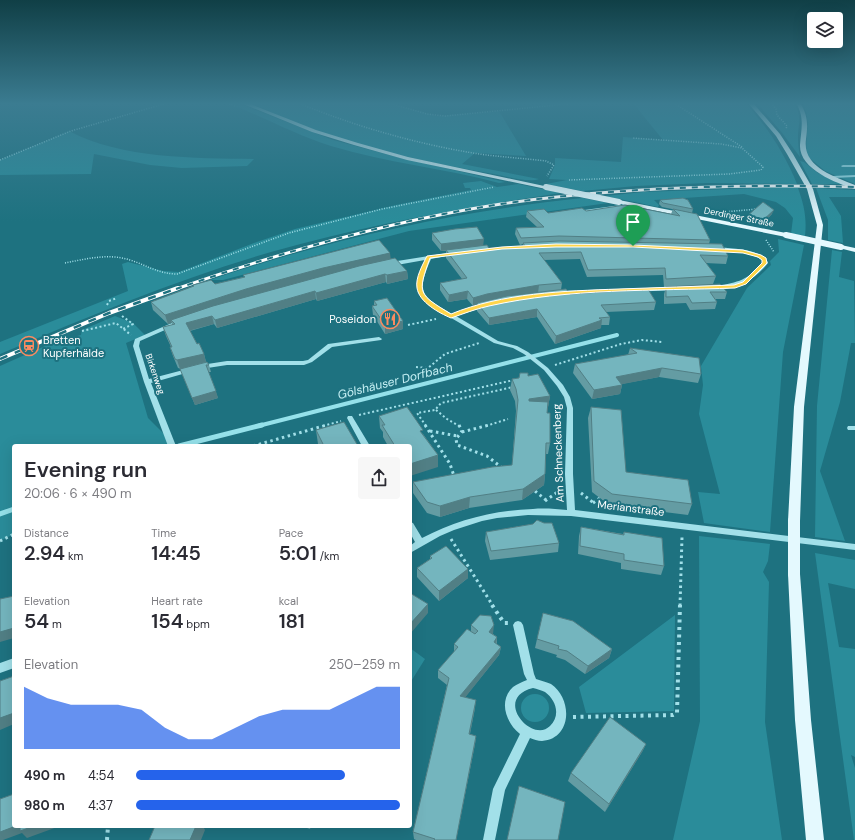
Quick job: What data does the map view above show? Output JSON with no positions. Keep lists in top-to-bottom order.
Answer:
{
  "streets": {
    "main road": ["Derdinger Straße"],
    "street": ["Birkenweg", "Am Schneckenberg", "Merianstraße"]
  },
  "crossings": [
    ["Am Schneckenberg", "Merianstraße"]
  ],
  "water": ["Gölshäuser Dorfbach"],
  "places": {
    "restaurant": ["Poseidon"],
    "station": ["Bretten Kupferhälde"]
  },
  "page": {
    "heading": ["Evening run", "20:06 · 6 × 490 m"],
    "stats": [
      ["Distance", "2.94 km"],
      ["Time", "14:45"],
      ["Pace", "5:01 /km"],
      ["Elevation", "54 m"],
      ["Heart rate", "154 bpm"],
      ["kcal", "181"]
    ],
    "chart": ["Elevation", "250–259 m"],
    "list": [
      {
        "name": "490 m",
        "note": "4:54"
      },
      {
        "name": "980 m",
        "note": "4:37"
      }
    ]
  }
}
